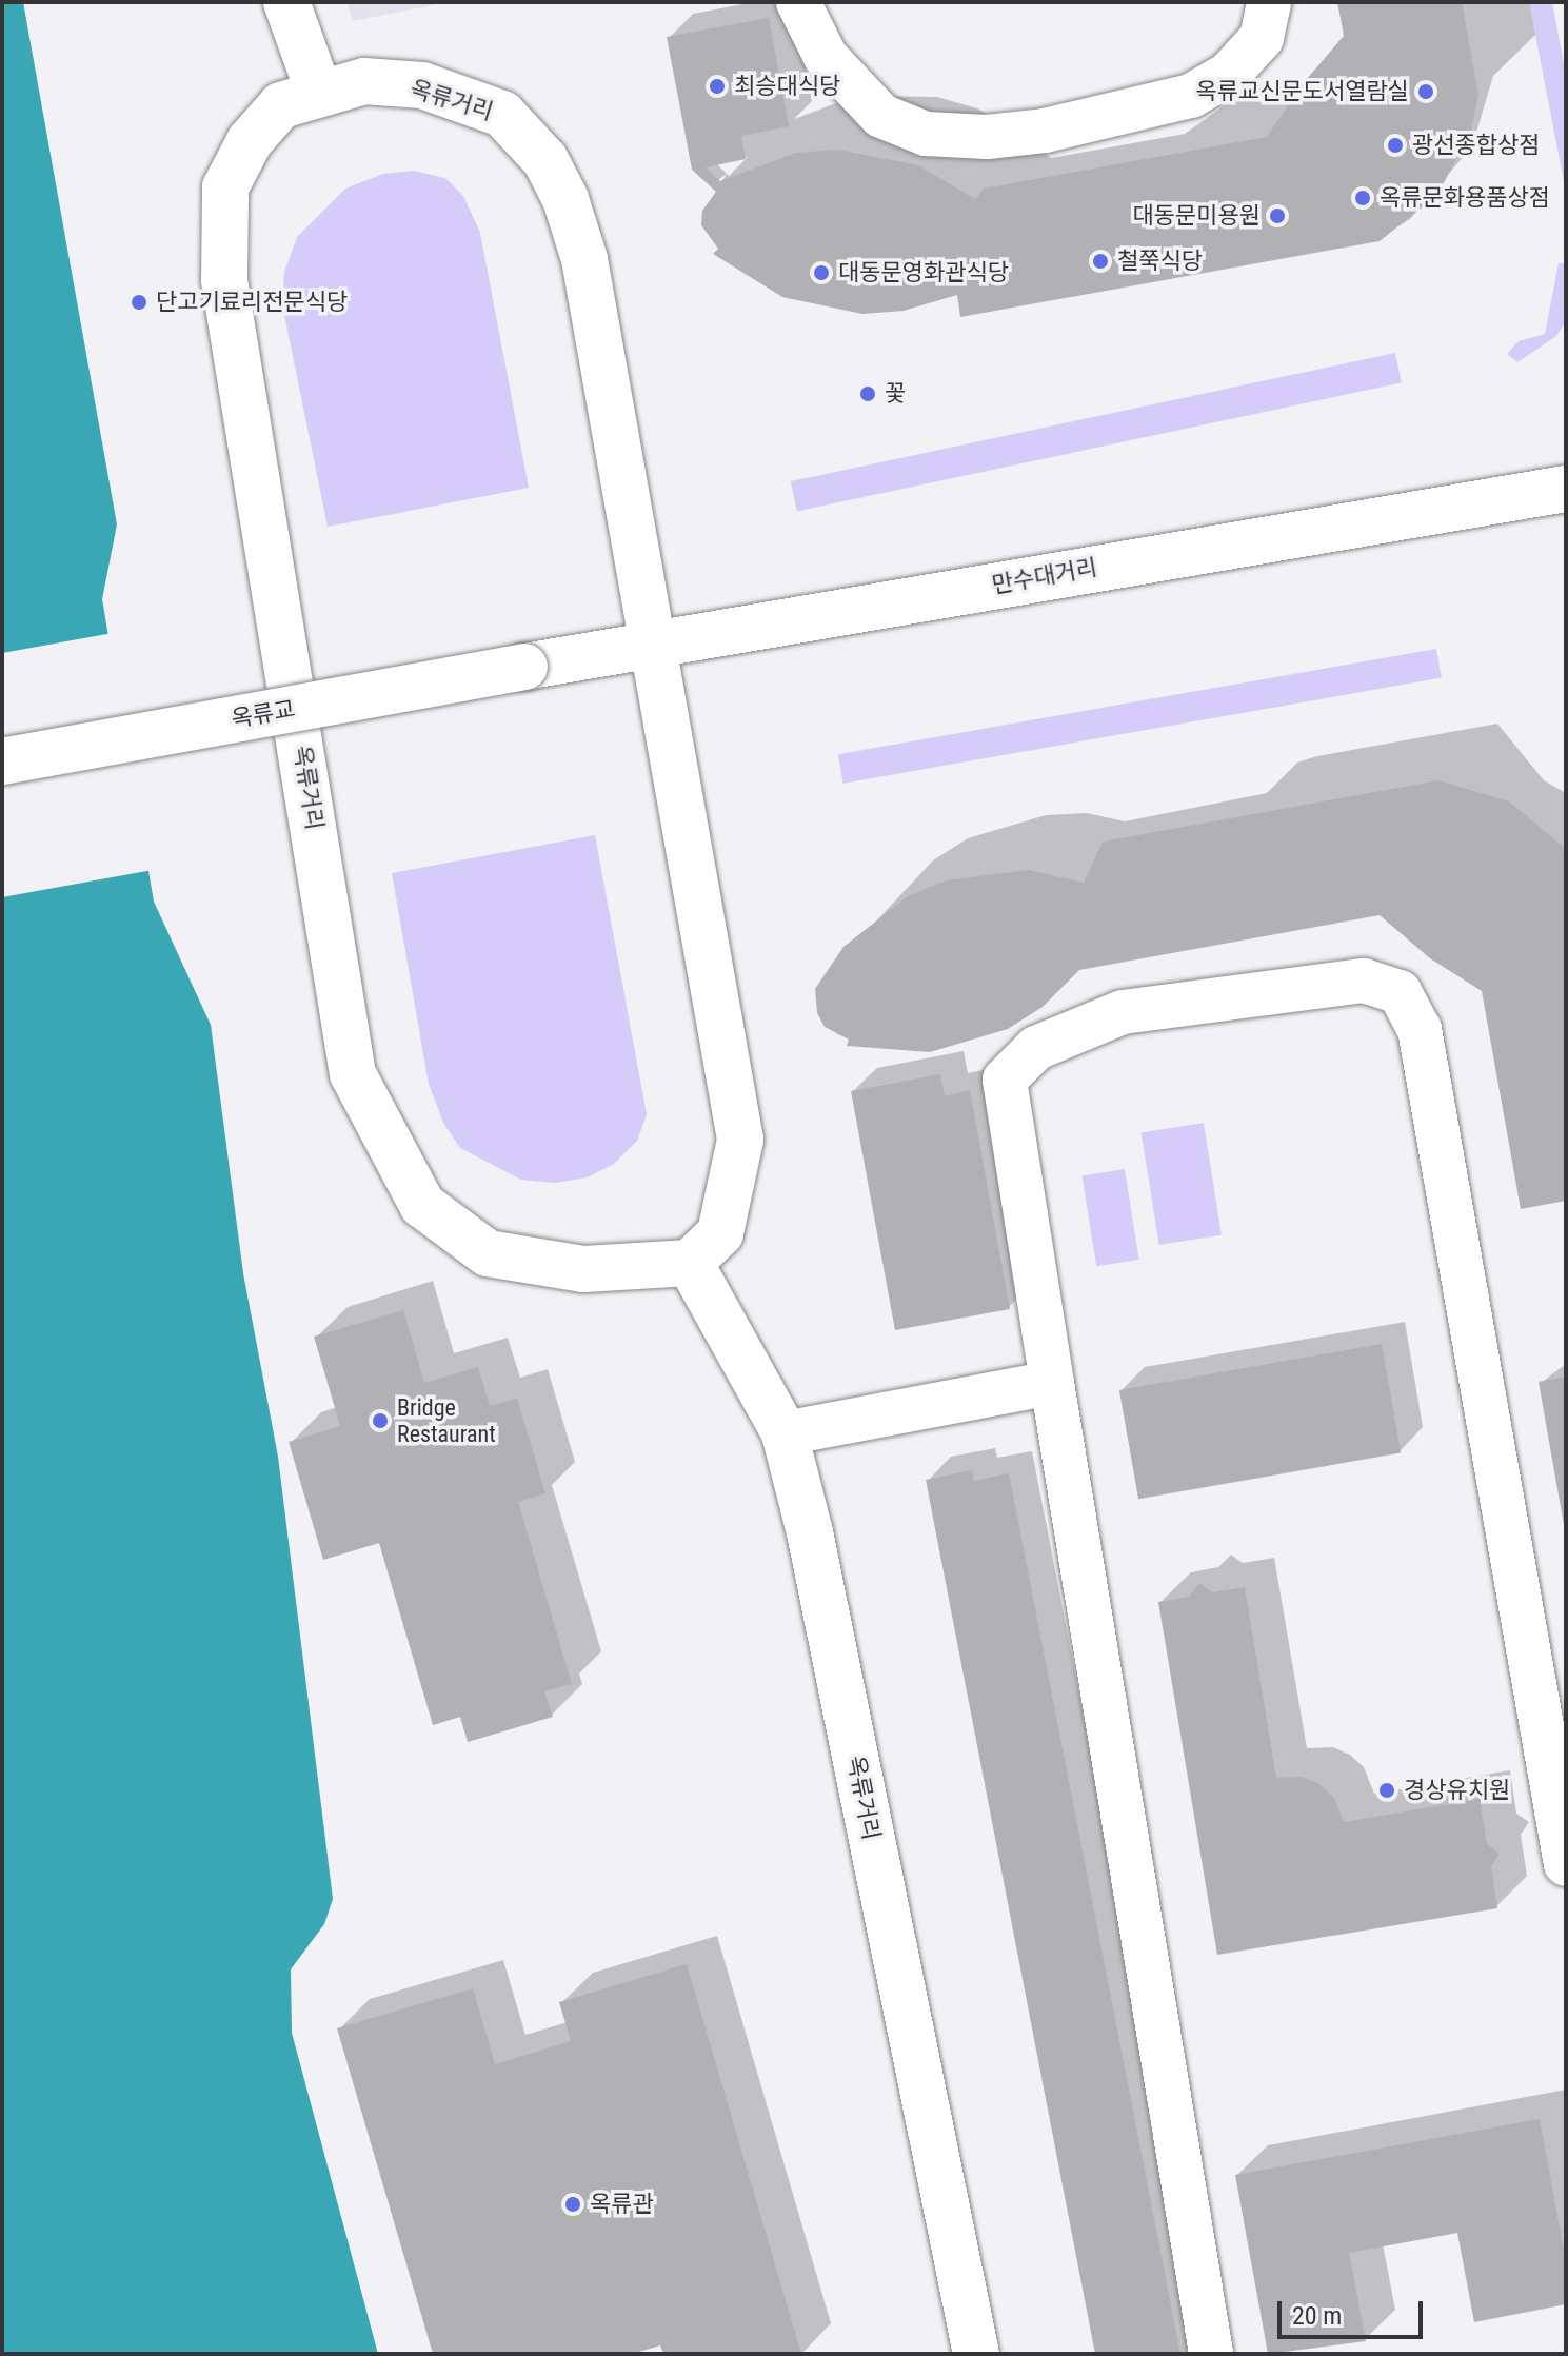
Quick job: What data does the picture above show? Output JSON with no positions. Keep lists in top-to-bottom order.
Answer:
{
  "streets": {
    "street": ["옥류거리", "만수대거리", "옥류교"]
  },
  "crossings": [
    ["옥류거리", "만수대거리"],
    ["만수대거리", "옥류교"]
  ],
  "places": [
    "최승대식당",
    "옥류교신문도서열람실",
    "광선종합상점",
    "옥류문화용품상점",
    "대동문미용원",
    "철쭉식당",
    "대동문영화관식당",
    "단고기료리전문식당",
    "꽃",
    "Bridge Restaurant",
    "경상유치원",
    "옥류관"
  ],
  "scale_bar": "20 m"
}
